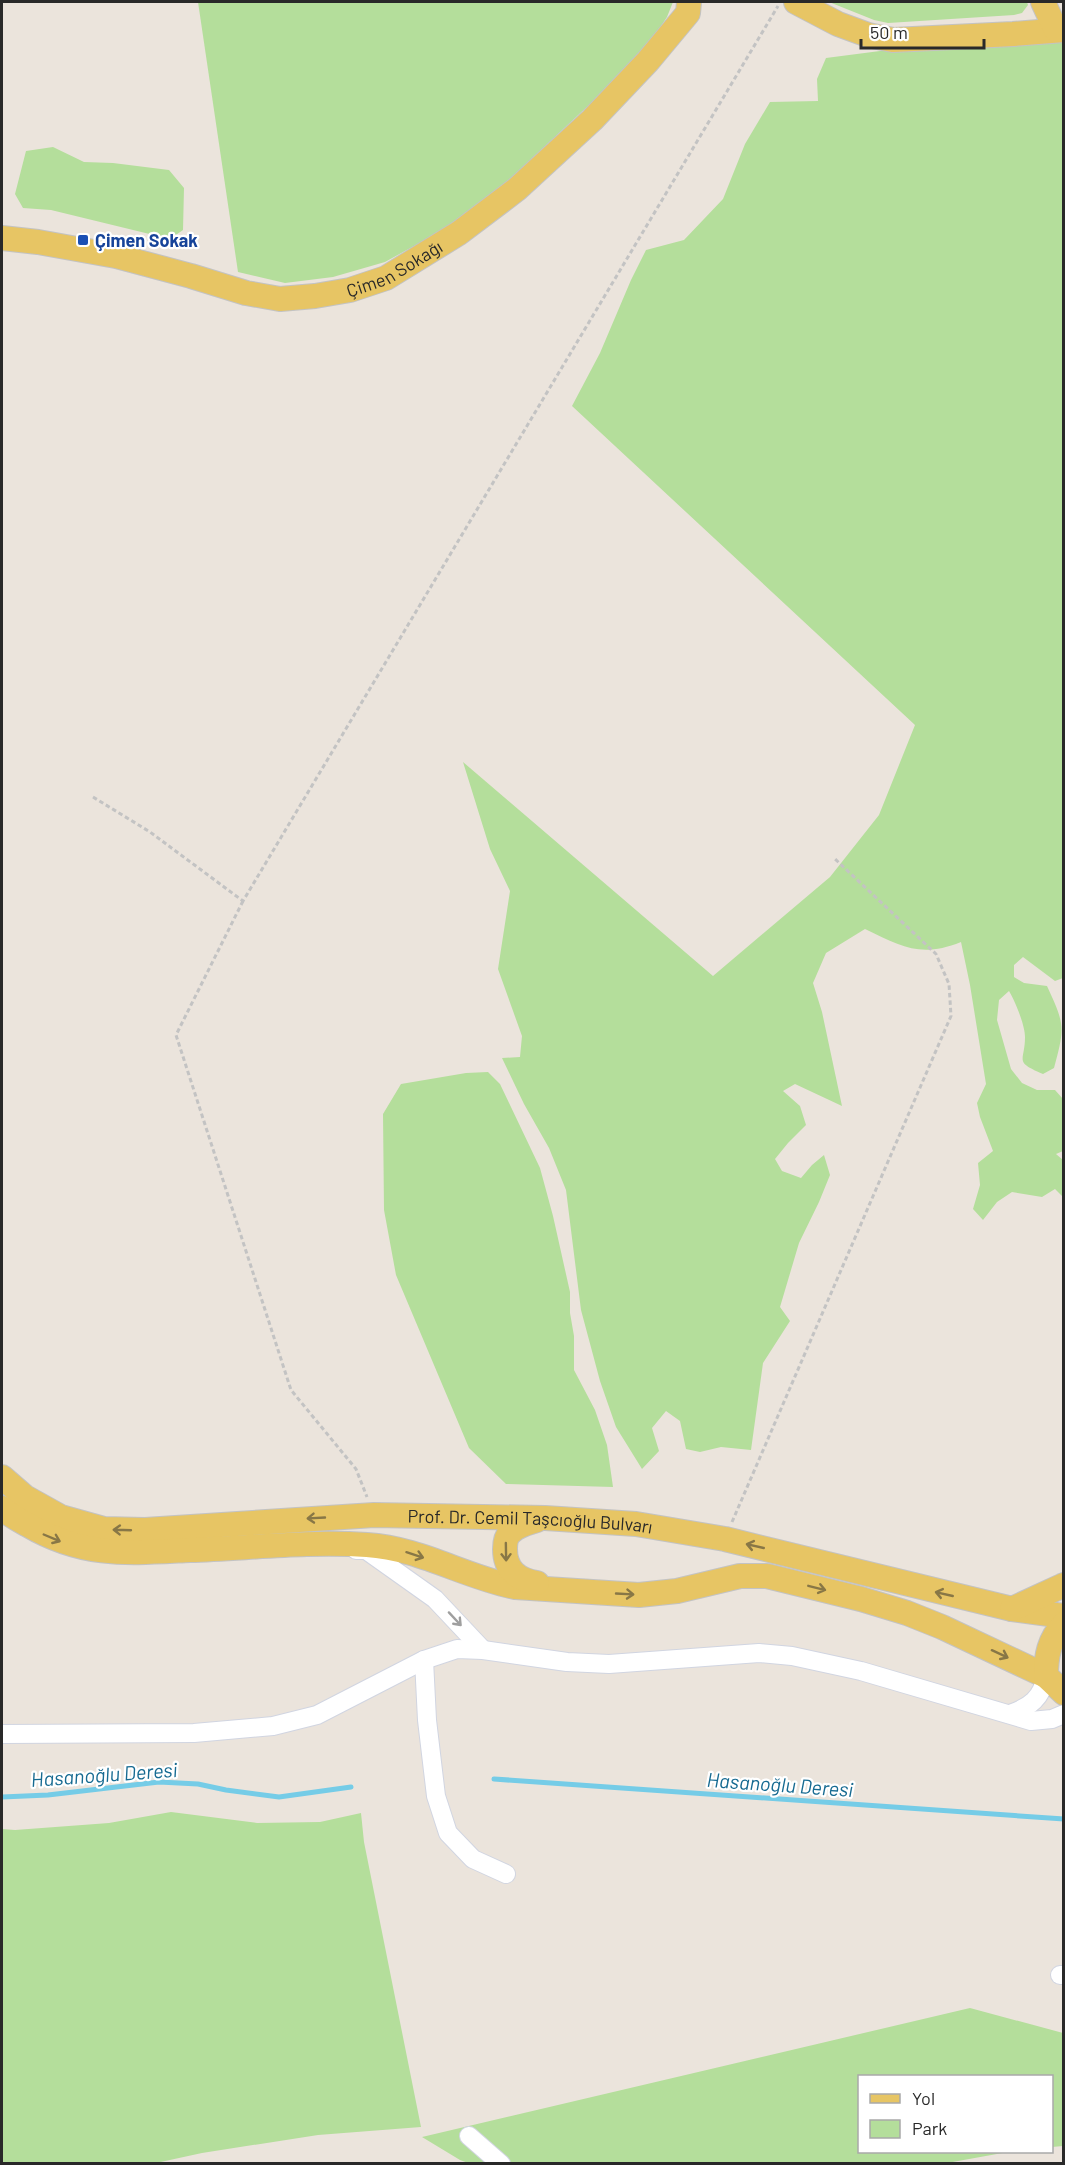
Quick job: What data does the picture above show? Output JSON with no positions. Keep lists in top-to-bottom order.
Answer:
{
  "streets": {
    "main road": ["Çimen Sokağı", "Prof. Dr. Cemil Taşcıoğlu Bulvarı"]
  },
  "water": ["Hasanoğlu Deresi"],
  "places": {
    "transit": ["Çimen Sokak"]
  },
  "legend": ["Yol", "Park"],
  "scale_bar": "50 m"
}
